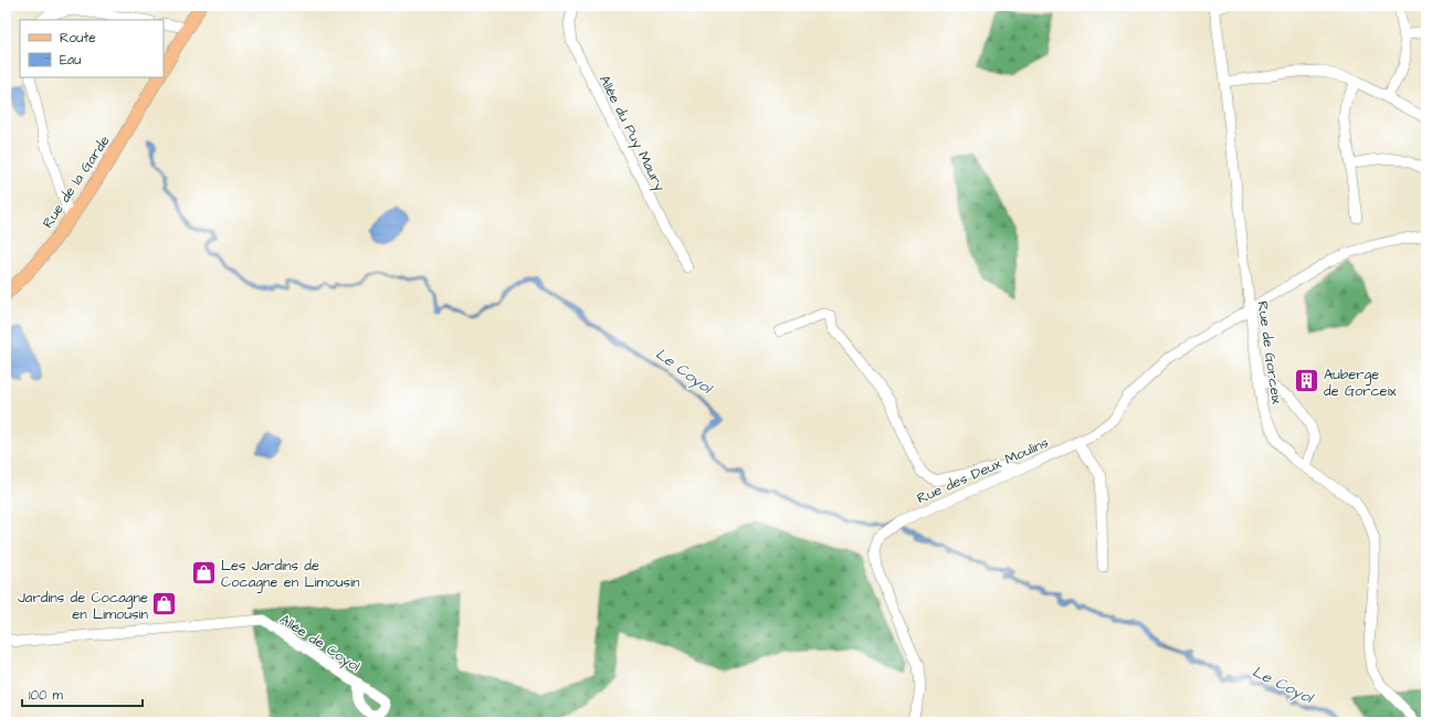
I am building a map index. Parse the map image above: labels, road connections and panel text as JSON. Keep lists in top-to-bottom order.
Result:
{
  "streets": {
    "main road": ["Rue de la Garde"],
    "street": [
      "Allée du Puy Maury",
      "Rue de Gorceix",
      "Rue des Deux Moulins",
      "Allée de Coyol"
    ]
  },
  "crossings": [
    ["Rue de Gorceix", "Rue des Deux Moulins"]
  ],
  "water": ["Le Coyol"],
  "places": {
    "building": ["Auberge de Gorceix"],
    "shop": ["Les Jardins de Cocagne en Limousin", "Jardins de Cocagne en Limousin"]
  },
  "legend": ["Route", "Eau"],
  "scale_bar": "100 m"
}
